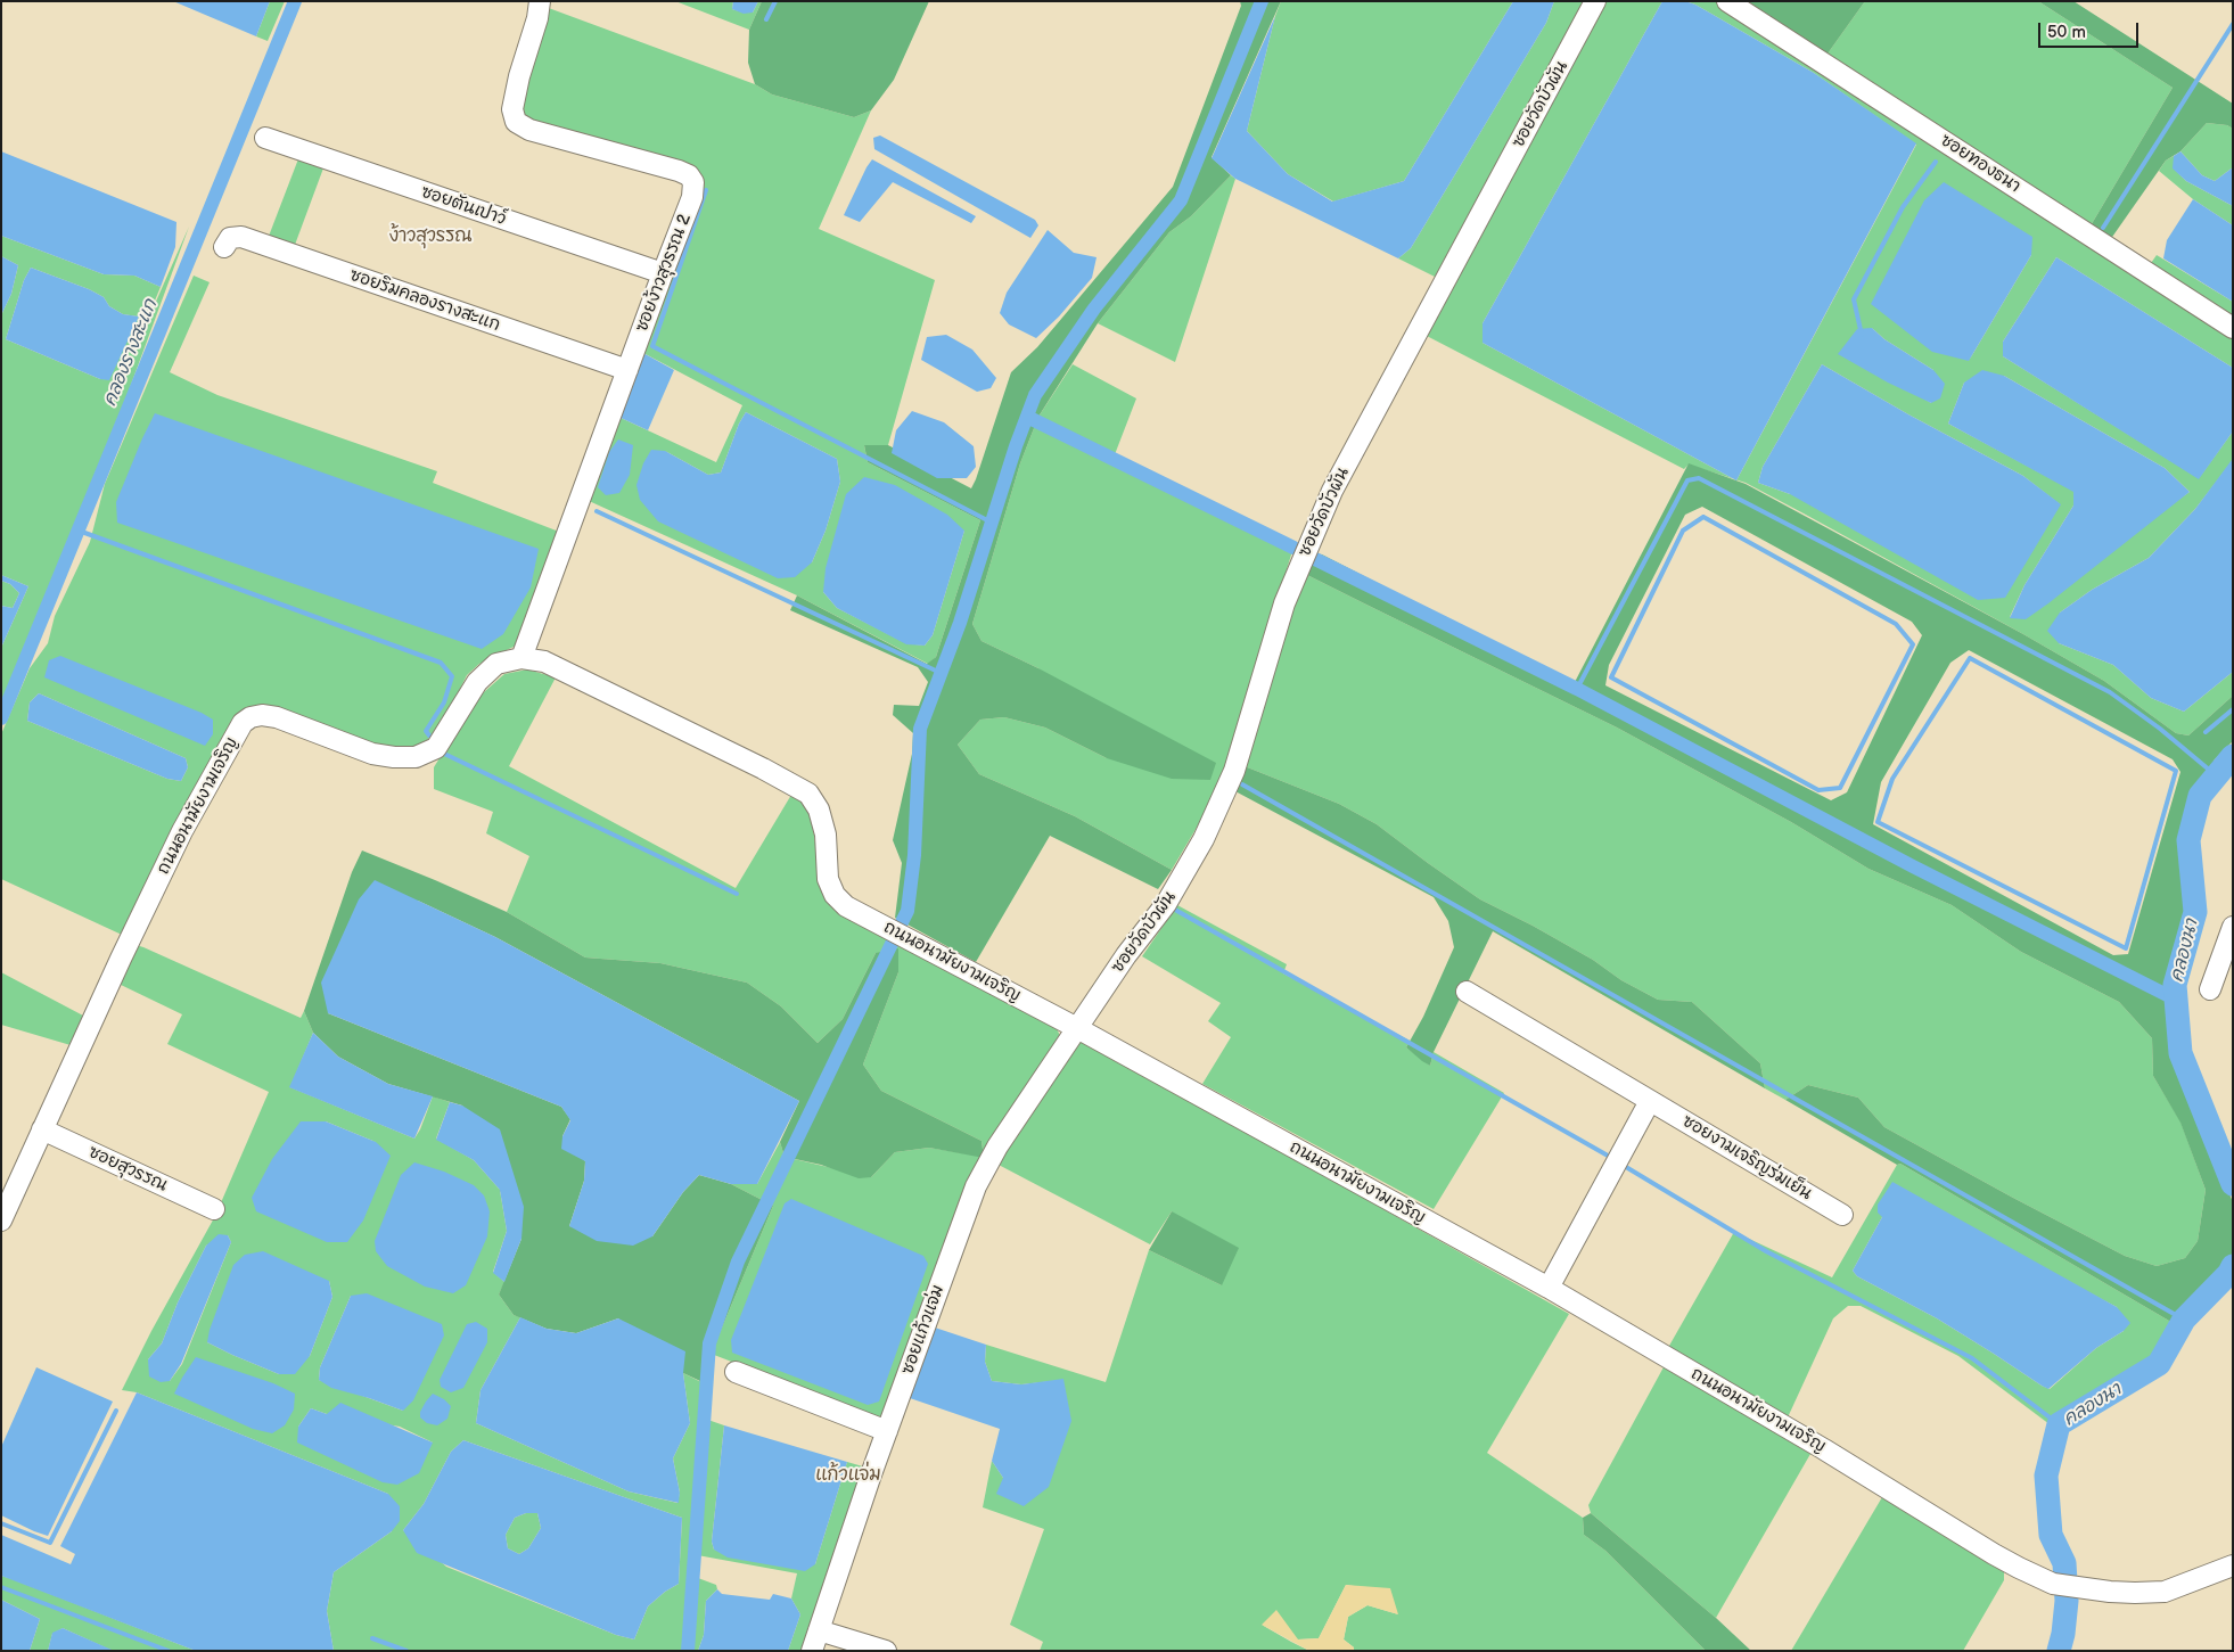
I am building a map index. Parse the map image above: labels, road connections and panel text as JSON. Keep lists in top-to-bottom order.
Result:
{
  "streets": {
    "street": [
      "ซอยวัดบัวผัน",
      "ซอยทองธนา",
      "ซอยตันเปาว์",
      "ซอยง้าวสุวรรณ 2",
      "ซอยริมคลองรางสะแก",
      "ถนนอนามัยงามเจริญ",
      "ซอยงามเจริญร่มเย็น",
      "ซอยสุวรรณ",
      "ซอยแก้วแจ่ม"
    ]
  },
  "crossings": [
    ["ซอยวัดบัวผัน", "ถนนอนามัยงามเจริญ"],
    ["ซอยวัดบัวผัน", "ซอยแก้วแจ่ม"],
    ["ซอยตันเปาว์", "ซอยง้าวสุวรรณ 2"],
    ["ซอยง้าวสุวรรณ 2", "ซอยริมคลองรางสะแก"],
    ["ซอยง้าวสุวรรณ 2", "ถนนอนามัยงามเจริญ"],
    ["ถนนอนามัยงามเจริญ", "ซอยสุวรรณ"],
    ["ถนนอนามัยงามเจริญ", "ซอยแก้วแจ่ม"]
  ],
  "districts": ["ง้าวสุวรรณ", "แก้วแจ่ม"],
  "water": ["คลองรางสะแก", "คลองนา"],
  "scale_bar": "50 m"
}
